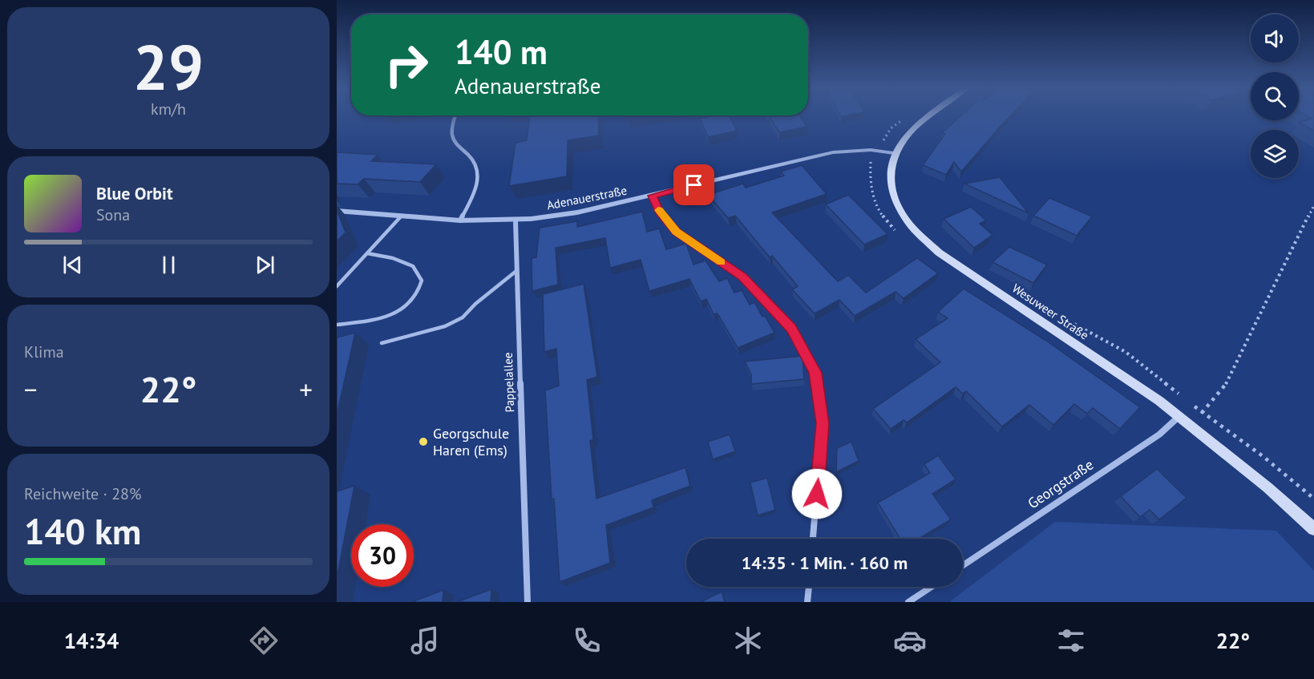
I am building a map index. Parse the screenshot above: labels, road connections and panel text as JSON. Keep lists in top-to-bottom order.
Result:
{
  "streets": {
    "main road": ["Wesuweer Straße"],
    "street": ["Adenauerstraße", "Pappelallee", "Georgstraße"]
  },
  "crossings": [
    ["Adenauerstraße", "Wesuweer Straße"],
    ["Adenauerstraße", "Pappelallee"],
    ["Wesuweer Straße", "Georgstraße"]
  ],
  "places": ["Georgschule Haren (Ems)"],
  "page": {
    "tile": [
      ["29", "km/h"],
      "Klima",
      ["Reichweite · 28%", "140 km"]
    ],
    "turn": ["140 m", "Adenauerstraße"],
    "song": ["Blue Orbit", "Sona"],
    "heat": ["−", "22°", "+"],
    "limit": "30",
    "trip": "14:35 · 1 Min. · 160 m",
    "tabs": ["14:34", "22°"]
  }
}
